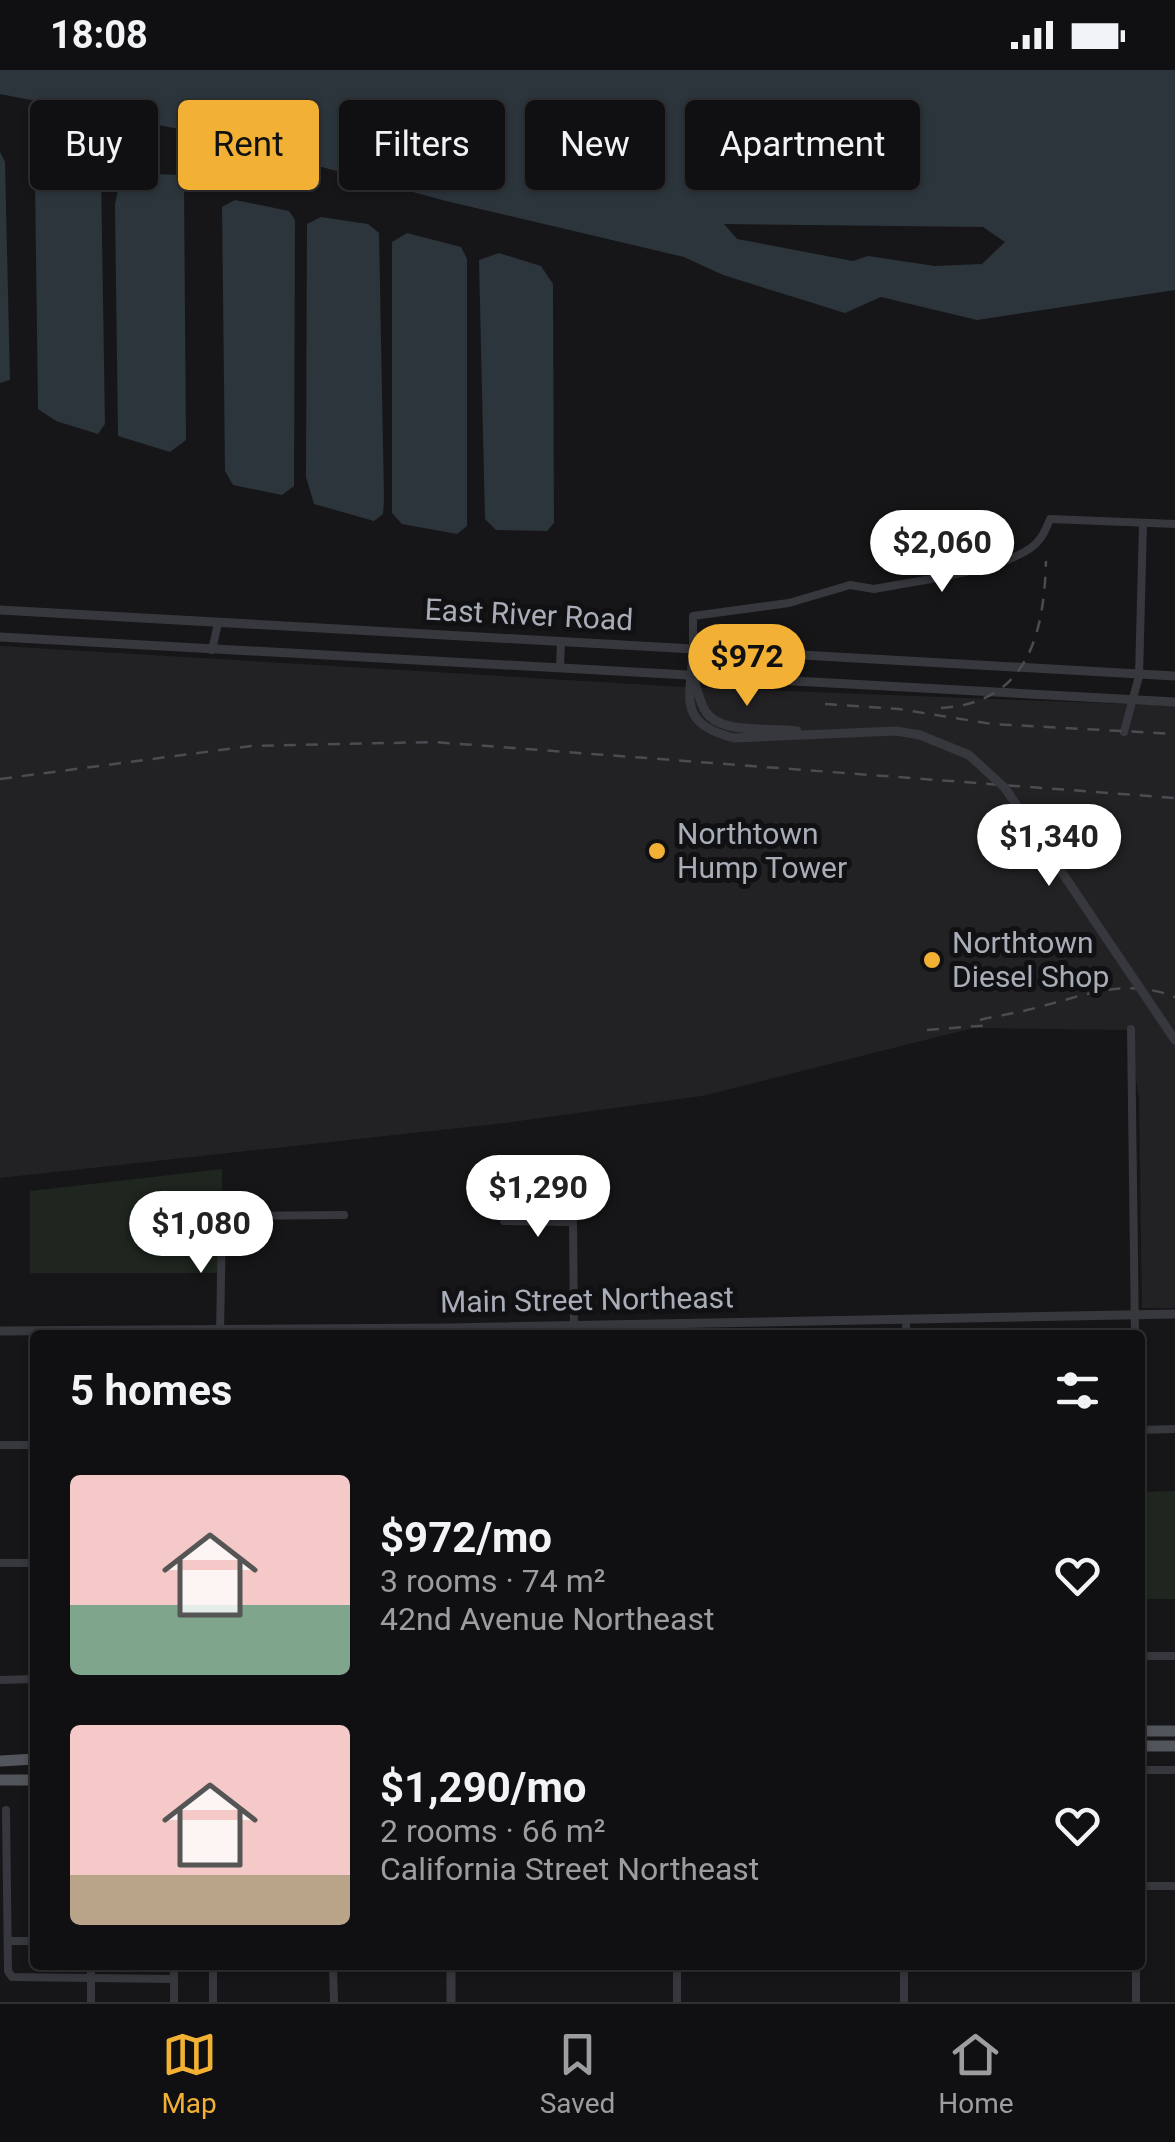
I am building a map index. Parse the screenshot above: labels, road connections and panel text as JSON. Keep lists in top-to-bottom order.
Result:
{
  "streets": {
    "street": ["East River Road", "Main Street Northeast"]
  },
  "places": ["Northtown Hump Tower", "Northtown Diesel Shop"],
  "page": {
    "status": "18:08",
    "chip": [
      "Buy",
      "Rent",
      "Filters",
      "New",
      "Apartment"
    ],
    "price": [
      "$2,060",
      "$972",
      "$1,340",
      "$1,290",
      "$1,080"
    ],
    "heading": "5 homes",
    "list": [
      {
        "name": "$972/mo",
        "note": "3 rooms · 74 m² · 42nd Avenue Northeast"
      },
      {
        "name": "$1,290/mo",
        "note": "2 rooms · 66 m² · California Street Northeast"
      }
    ],
    "tabs": ["Map", "Saved", "Home"]
  }
}
